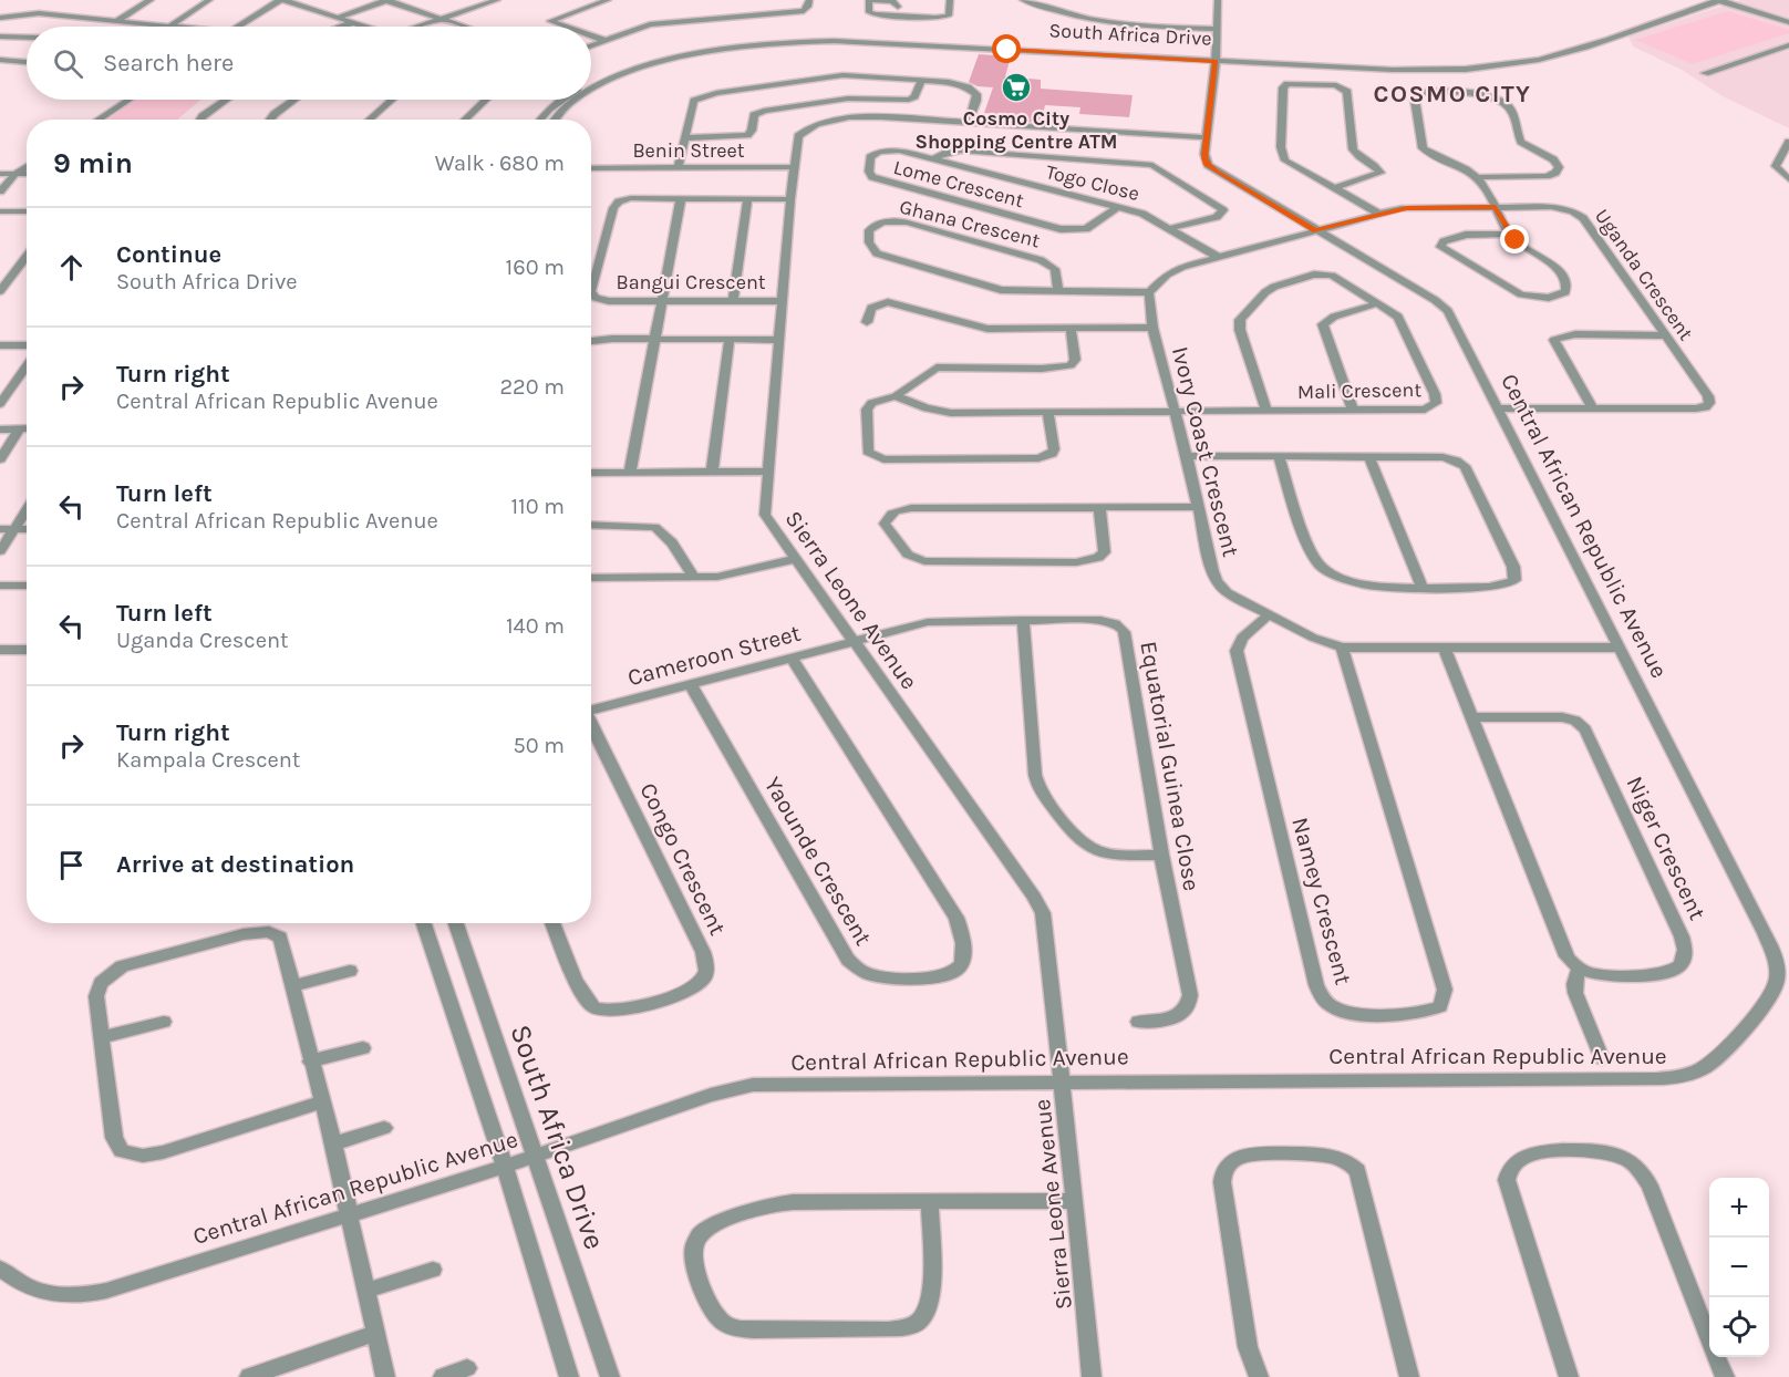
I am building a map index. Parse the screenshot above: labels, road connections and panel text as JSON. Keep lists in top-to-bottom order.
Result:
{
  "streets": {
    "street": [
      "South Africa Drive",
      "Benin Street",
      "Togo Close",
      "Lome Crescent",
      "Ghana Crescent",
      "Uganda Crescent",
      "Bangui Crescent",
      "Mali Crescent",
      "Ivory Coast Crescent",
      "Central African Republic Avenue",
      "Sierra Leone Avenue",
      "Cameroon Street",
      "Equatorial Guinea Close",
      "Niger Crescent",
      "Congo Crescent",
      "Yaounde Crescent",
      "Namey Crescent"
    ]
  },
  "crossings": [
    ["South Africa Drive", "Central African Republic Avenue"],
    ["Benin Street", "Sierra Leone Avenue"],
    ["Togo Close", "Lome Crescent"],
    ["Ghana Crescent", "Ivory Coast Crescent"],
    ["Uganda Crescent", "Central African Republic Avenue"],
    ["Bangui Crescent", "Sierra Leone Avenue"],
    ["Mali Crescent", "Ivory Coast Crescent"],
    ["Ivory Coast Crescent", "Central African Republic Avenue"],
    ["Ivory Coast Crescent", "Namey Crescent"],
    ["Central African Republic Avenue", "Sierra Leone Avenue"],
    ["Sierra Leone Avenue", "Cameroon Street"],
    ["Sierra Leone Avenue", "Equatorial Guinea Close"],
    ["Cameroon Street", "Equatorial Guinea Close"],
    ["Cameroon Street", "Yaounde Crescent"]
  ],
  "districts": ["COSMO CITY"],
  "places": {
    "supermarket": ["Cosmo City Shopping Centre ATM"]
  },
  "page": {
    "search": "Search here",
    "heading": ["9 min", "Walk · 680 m"],
    "list": [
      ["Continue", "South Africa Drive", "160 m"],
      ["Turn right", "Central African Republic Avenue", "220 m"],
      ["Turn left", "Central African Republic Avenue", "110 m"],
      ["Turn left", "Uganda Crescent", "140 m"],
      ["Turn right", "Kampala Crescent", "50 m"],
      "Arrive at destination"
    ],
    "map_buttons": ["+", "−"]
  }
}
